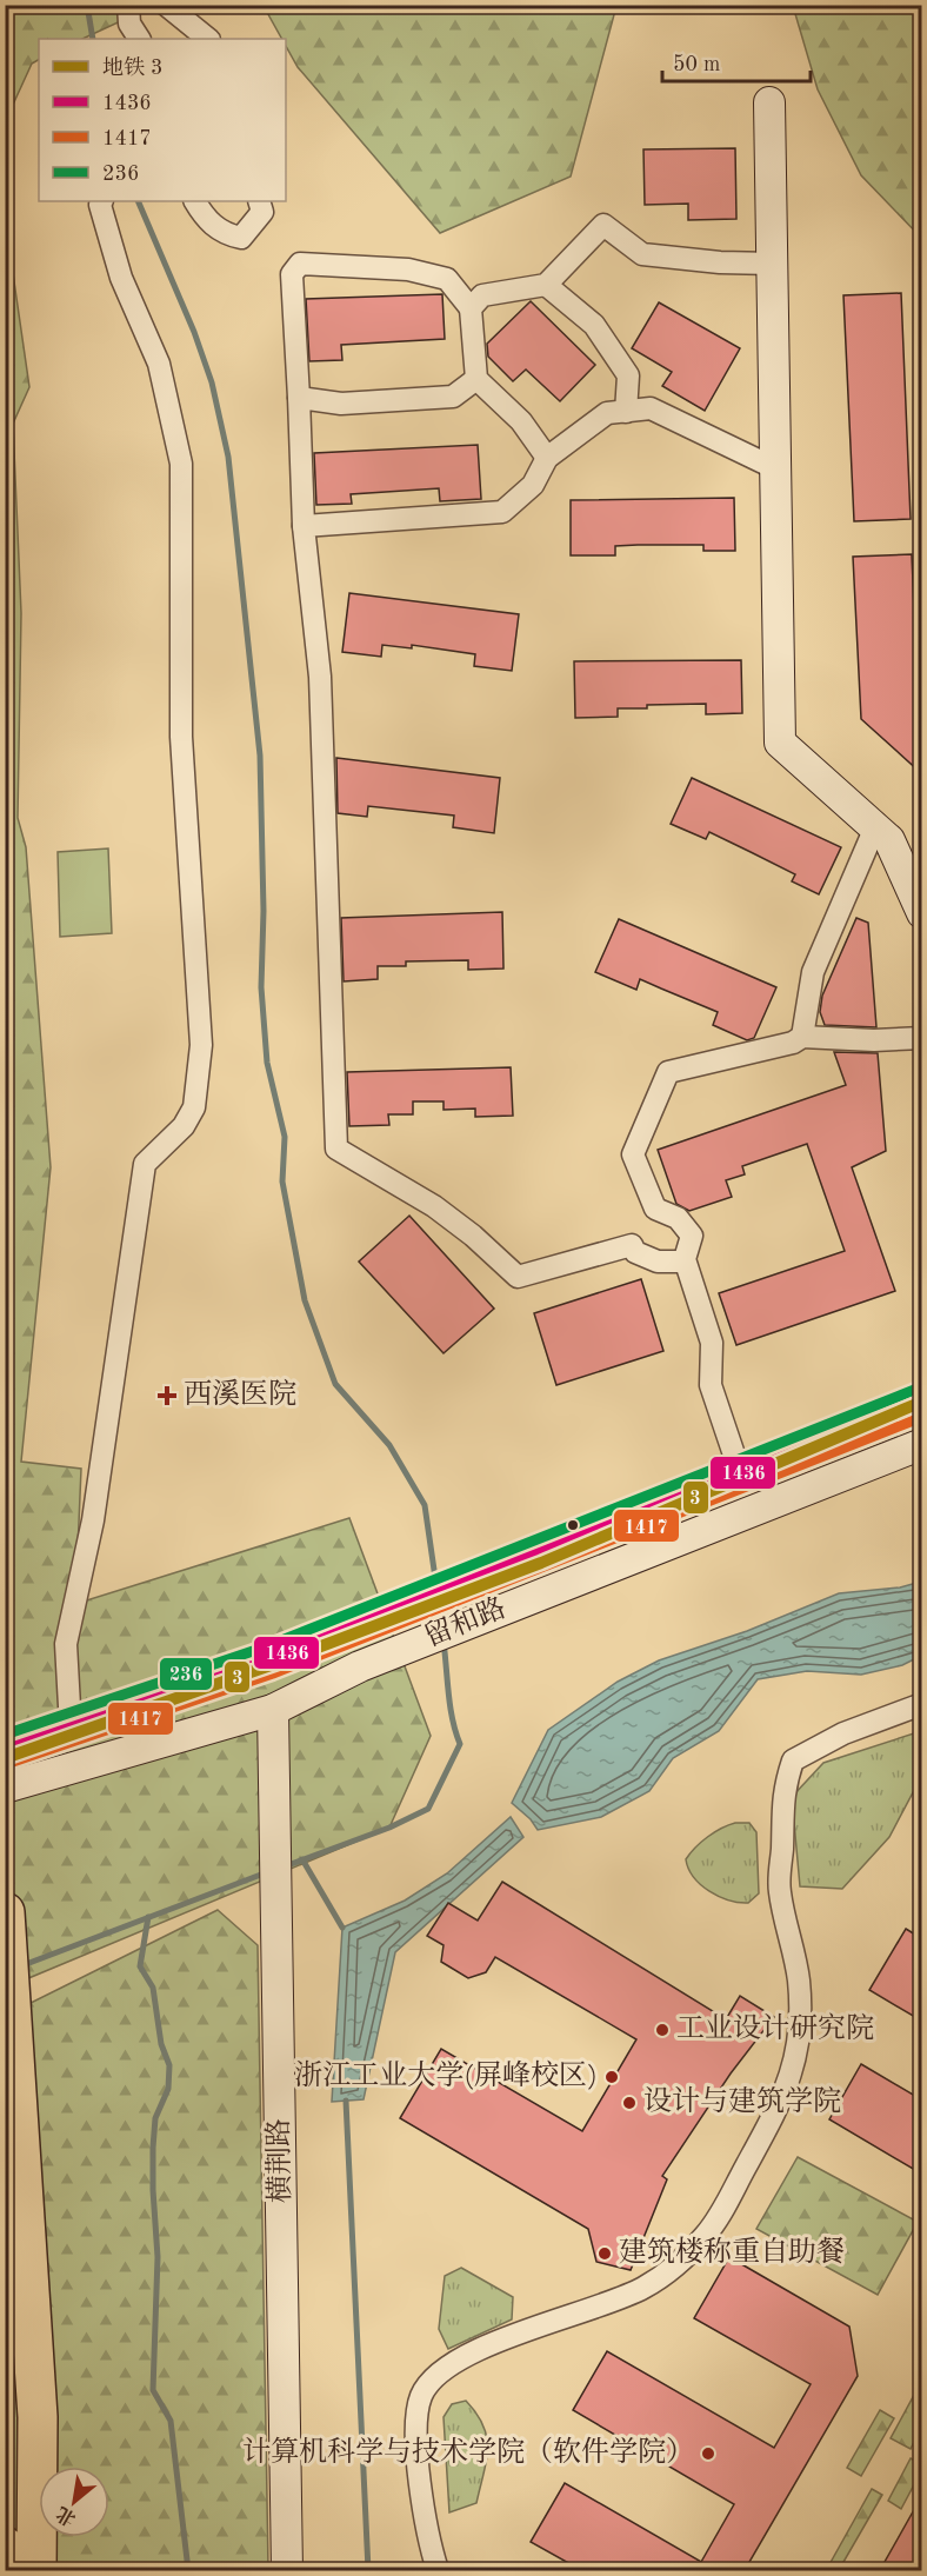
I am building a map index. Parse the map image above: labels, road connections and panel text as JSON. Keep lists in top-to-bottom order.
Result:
{
  "streets": {
    "main road": ["留和路", "横荆路"]
  },
  "crossings": [
    ["留和路", "横荆路"]
  ],
  "places": {
    "health": ["西溪医院"],
    "other": [
      "工业设计研究院",
      "浙江工业大学(屏峰校区)",
      "设计与建筑学院",
      "建筑楼称重自助餐",
      "计算机科学与技术学院（软件学院）"
    ]
  },
  "lines": [
    "transit line 236",
    "metro line 3",
    "transit line 1436",
    "transit line 1417"
  ],
  "legend": [
    "地铁 3",
    "1436",
    "1417",
    "236"
  ],
  "scale_bar": "50 m",
  "north": "bottom left"
}
